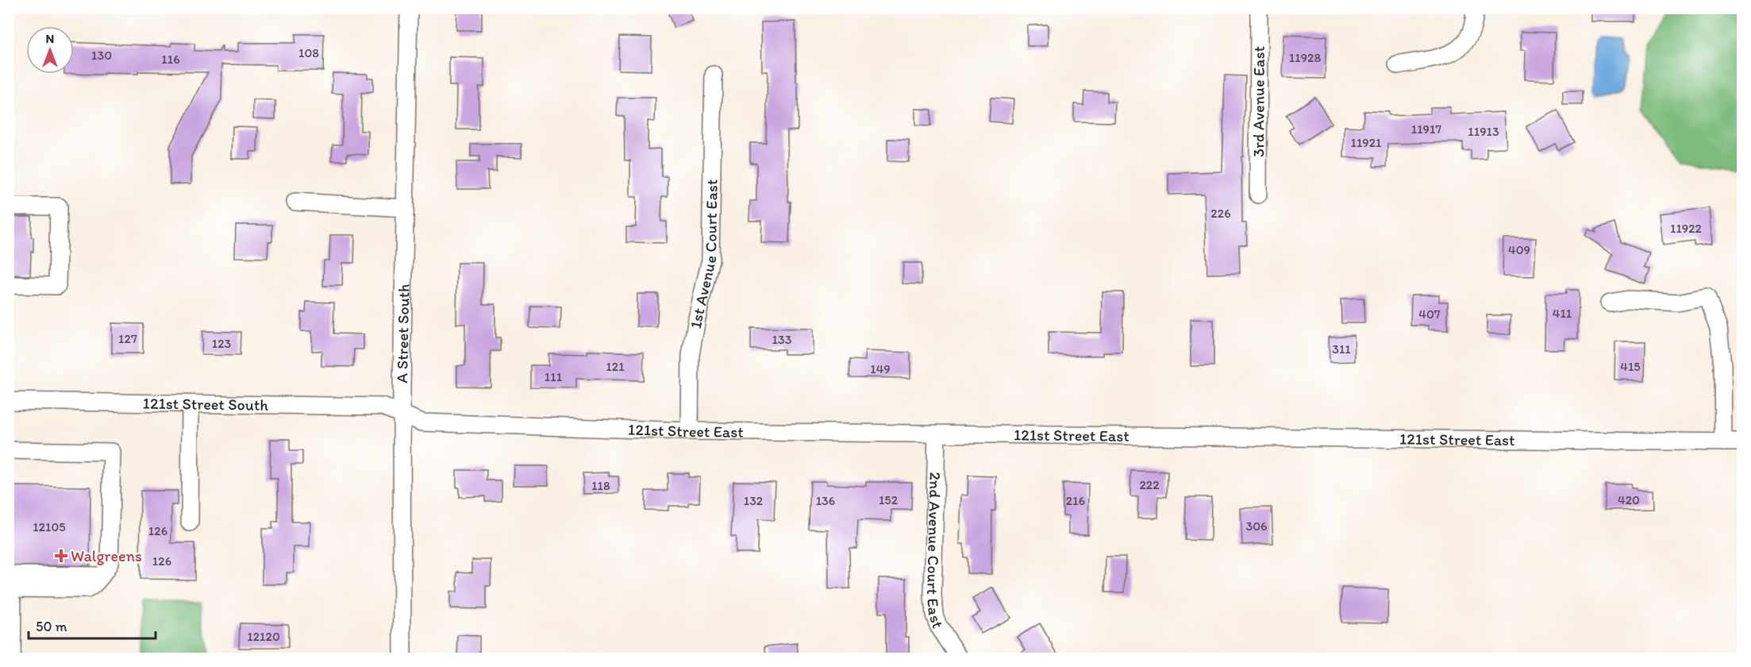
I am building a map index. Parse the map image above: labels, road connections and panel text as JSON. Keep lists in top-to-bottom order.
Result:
{
  "streets": {
    "street": [
      "3rd Avenue East",
      "1st Avenue Court East",
      "A Street South",
      "121st Street South",
      "121st Street East",
      "2nd Avenue Court East"
    ]
  },
  "crossings": [
    ["1st Avenue Court East", "121st Street East"],
    ["A Street South", "121st Street South"],
    ["A Street South", "121st Street East"],
    ["121st Street South", "121st Street East"],
    ["121st Street East", "2nd Avenue Court East"]
  ],
  "places": {
    "health": ["Walgreens"]
  },
  "house_numbers": [
    "108",
    "130",
    "11928",
    "116",
    "11917",
    "11913",
    "11921",
    "226",
    "11922",
    "409",
    "411",
    "407",
    "127",
    "133",
    "123",
    "311",
    "121",
    "415",
    "149",
    "111",
    "222",
    "118",
    "152",
    "420",
    "132",
    "136",
    "216",
    "306",
    "12105",
    "126",
    "126",
    "12120"
  ],
  "scale_bar": "50 m",
  "north": "top"
}
